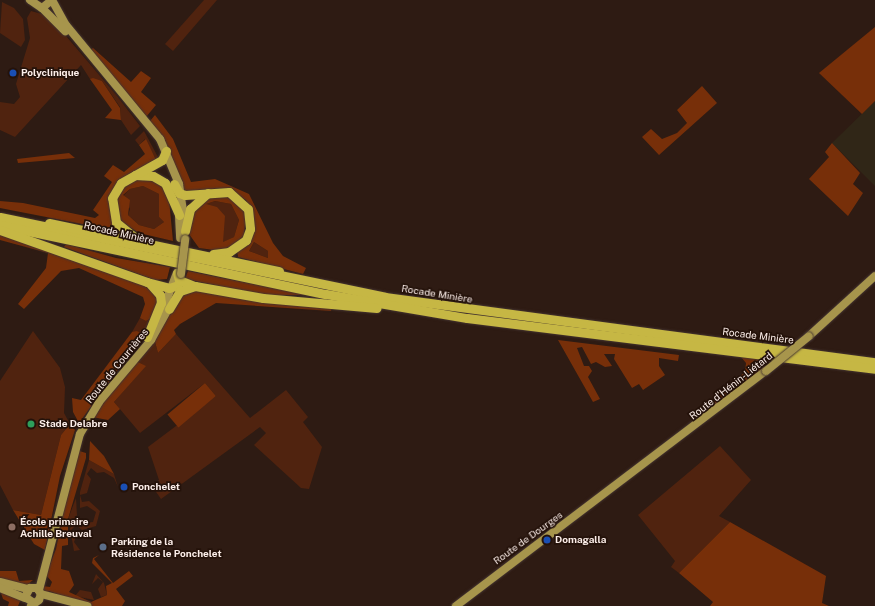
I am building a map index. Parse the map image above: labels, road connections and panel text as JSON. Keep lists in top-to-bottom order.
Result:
{
  "streets": {
    "highway": ["Rocade Minière"],
    "main road": ["Route de Courrières", "Route d'Hénin-Liétard", "Route de Dourges"]
  },
  "crossings": [
    ["Route d'Hénin-Liétard", "Route de Dourges"]
  ],
  "places": [
    "Polyclinique",
    "Stade Delabre",
    "Ponchelet",
    "École primaire Achille Breuval",
    "Domagalla",
    "Parking de la Résidence le Ponchelet"
  ]
}
